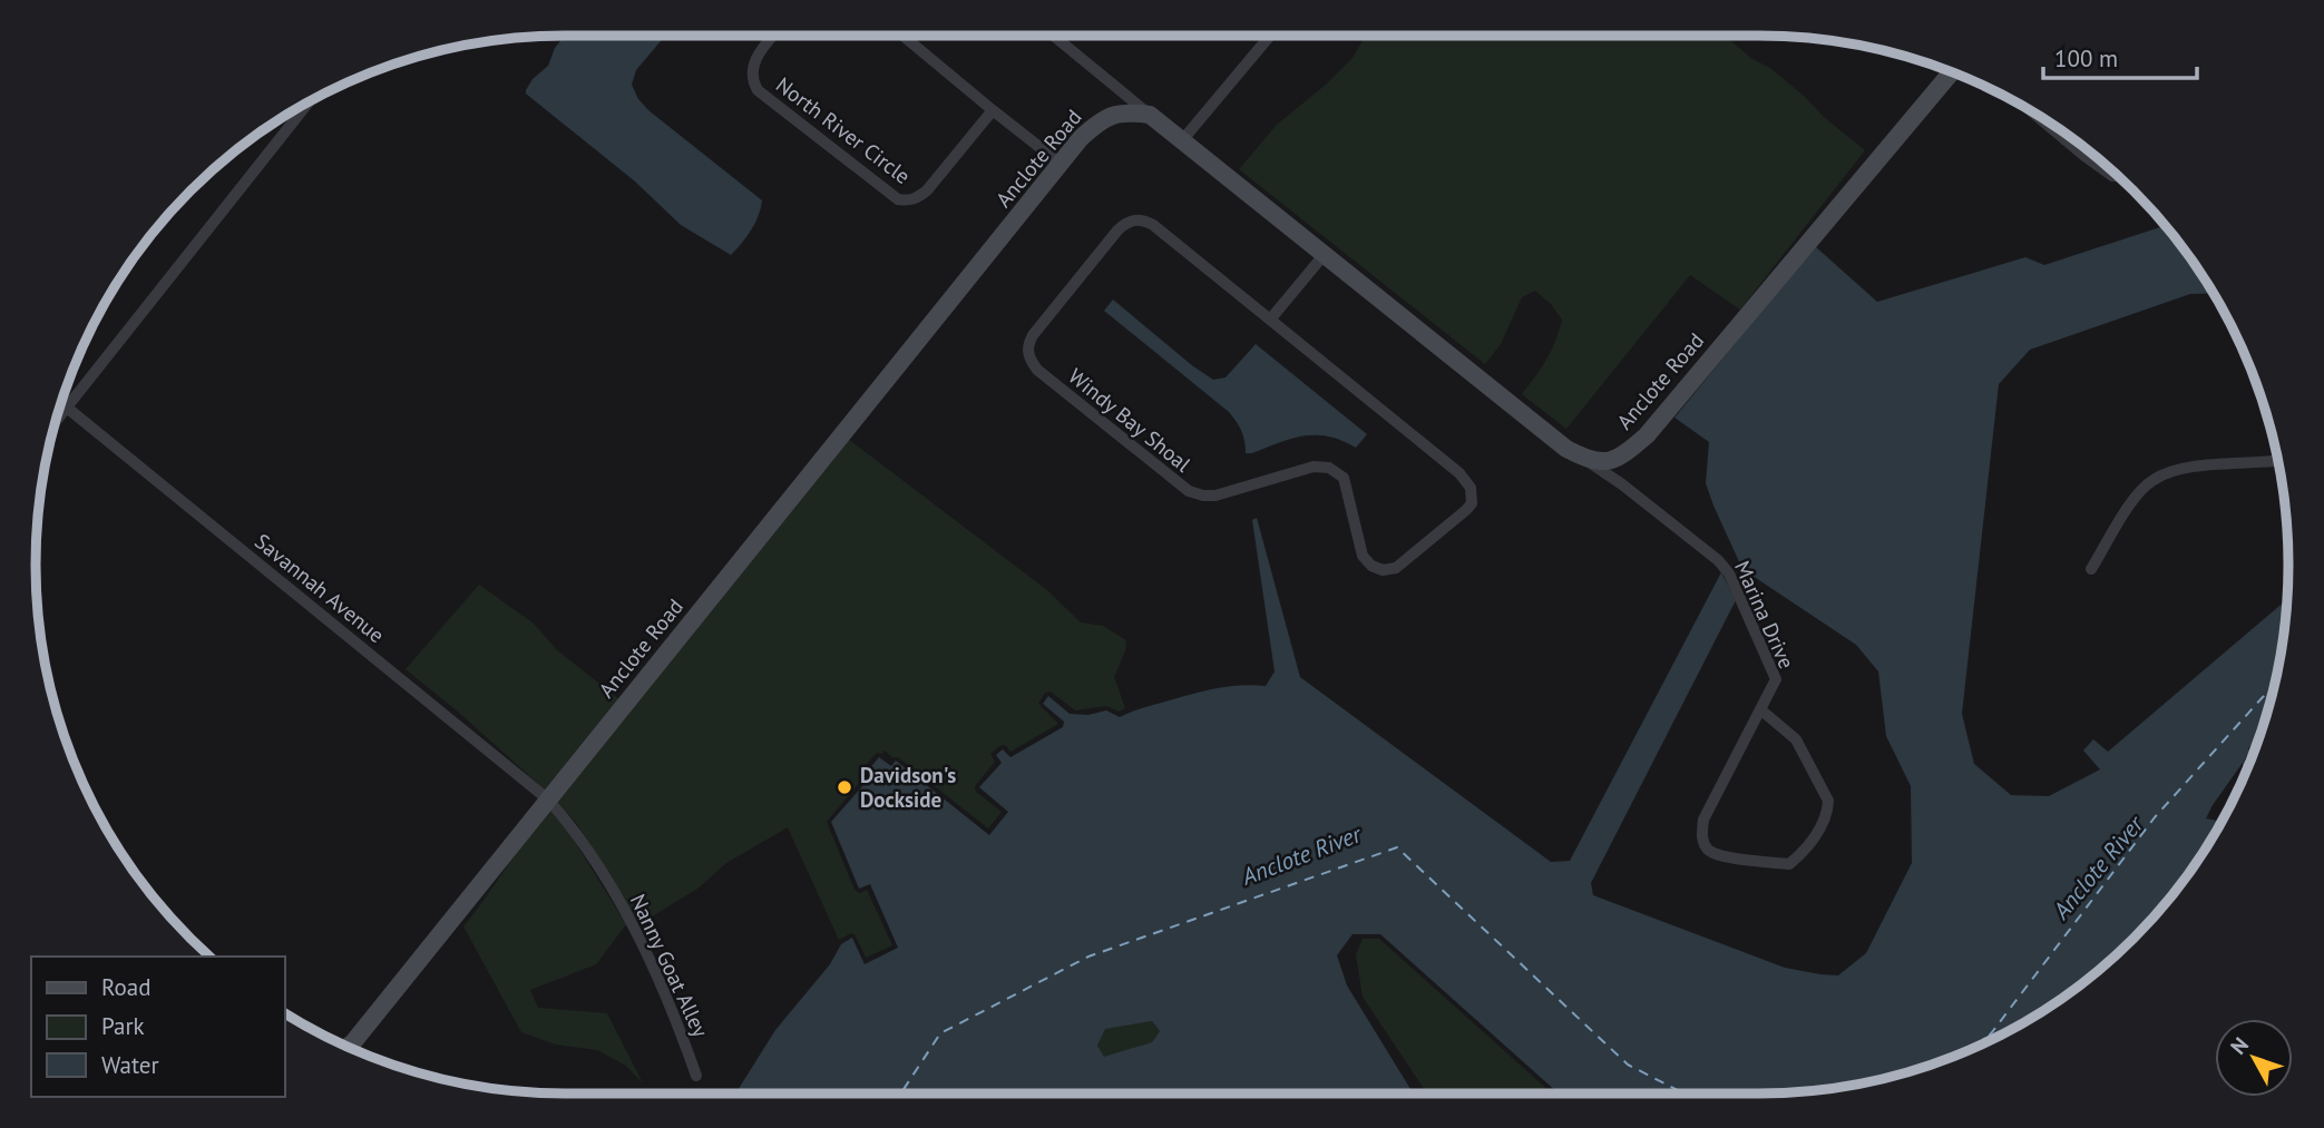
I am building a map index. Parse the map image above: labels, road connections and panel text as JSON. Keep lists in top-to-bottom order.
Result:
{
  "streets": {
    "street": [
      "North River Circle",
      "Anclote Road",
      "Windy Bay Shoal",
      "Savannah Avenue",
      "Marina Drive",
      "Nanny Goat Alley"
    ]
  },
  "crossings": [
    ["Anclote Road", "Savannah Avenue"],
    ["Anclote Road", "Marina Drive"],
    ["Anclote Road", "Nanny Goat Alley"],
    ["Savannah Avenue", "Nanny Goat Alley"]
  ],
  "water": ["Anclote River"],
  "places": ["Davidson's Dockside"],
  "legend": ["Road", "Park", "Water"],
  "scale_bar": "100 m",
  "north": "top left"
}
